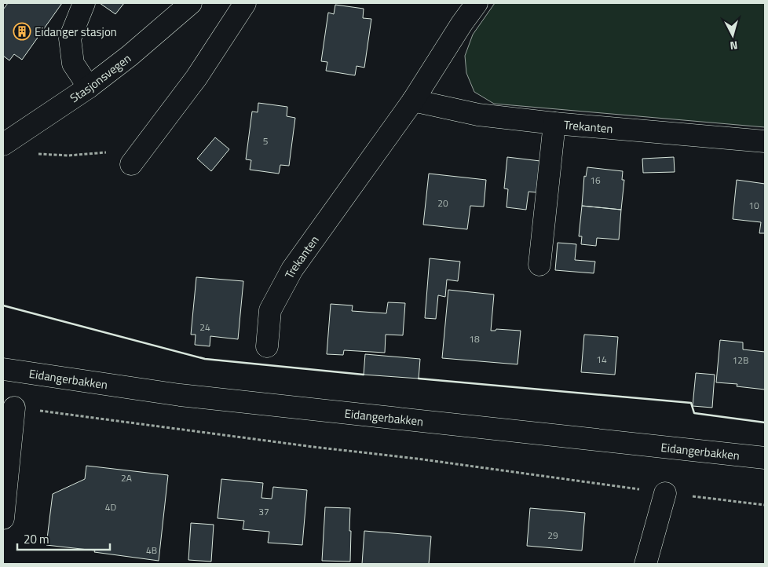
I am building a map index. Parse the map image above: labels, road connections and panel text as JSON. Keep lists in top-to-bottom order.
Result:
{
  "streets": {
    "street": ["Stasjonsvegen", "Trekanten", "Eidangerbakken"]
  },
  "places": {
    "building": ["Eidanger stasjon"]
  },
  "house_numbers": [
    "5",
    "16",
    "20",
    "10",
    "24",
    "18",
    "14",
    "12B",
    "2A",
    "4D",
    "37",
    "29",
    "4B"
  ],
  "scale_bar": "20 m",
  "north": "bottom"
}
